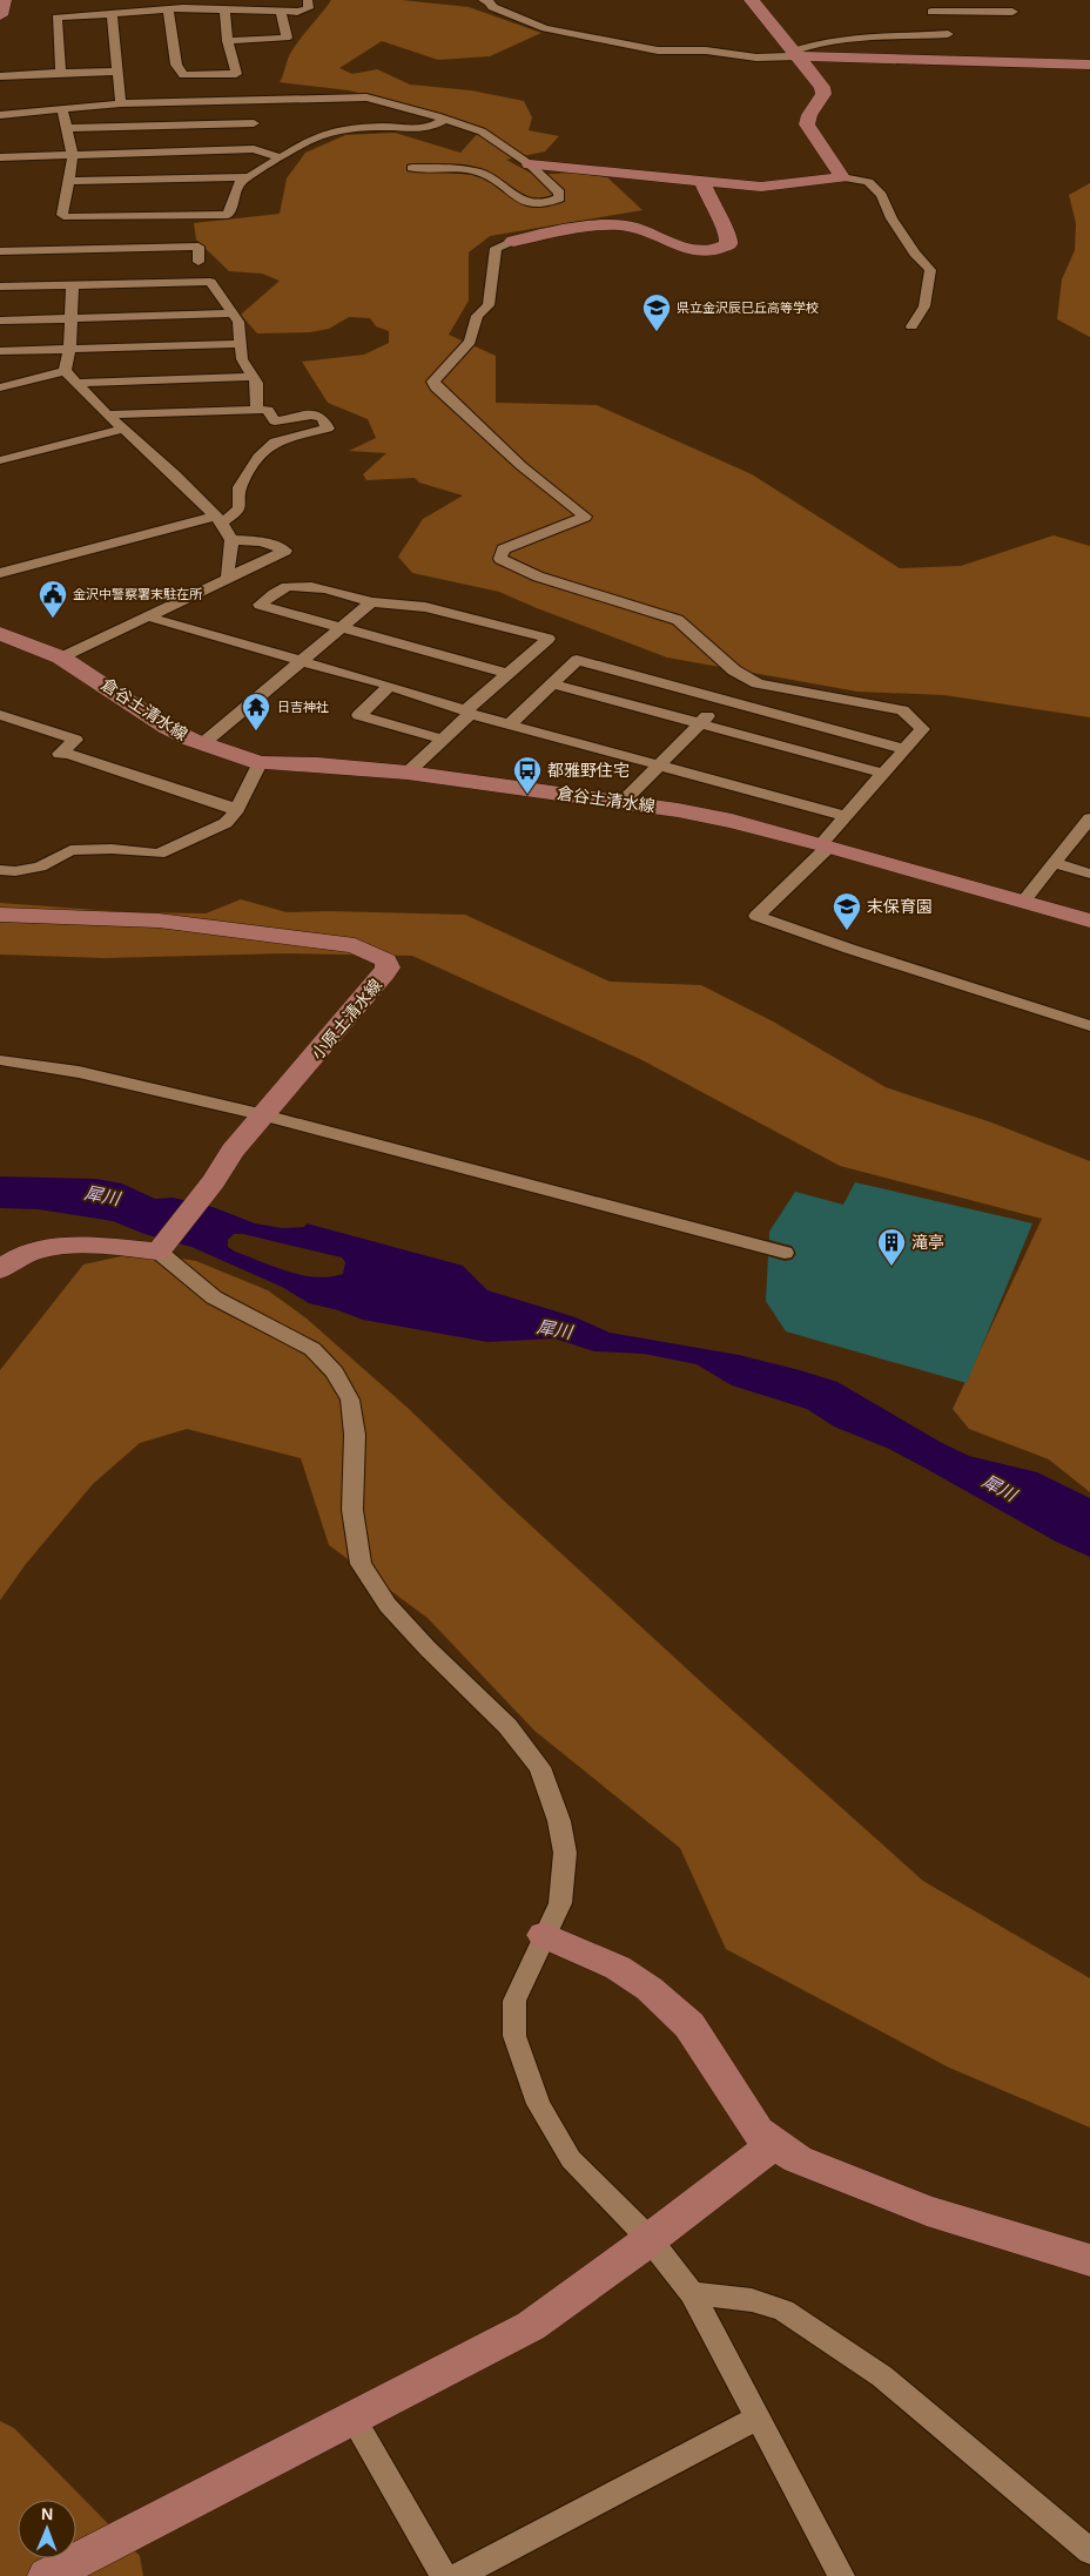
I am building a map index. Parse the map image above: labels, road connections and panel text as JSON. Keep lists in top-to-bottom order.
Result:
{
  "streets": {
    "main road": ["小原土清水線"],
    "street": ["倉谷土清水線"]
  },
  "water": ["犀川"],
  "places": {
    "school or university": ["県立金沢辰巳丘高等学校", "末保育園"],
    "public building": ["金沢中警察署末駐在所"],
    "temple": ["日吉神社"],
    "bus stop": ["都雅野住宅"],
    "building": ["滝亭"]
  },
  "north": "top"
}
